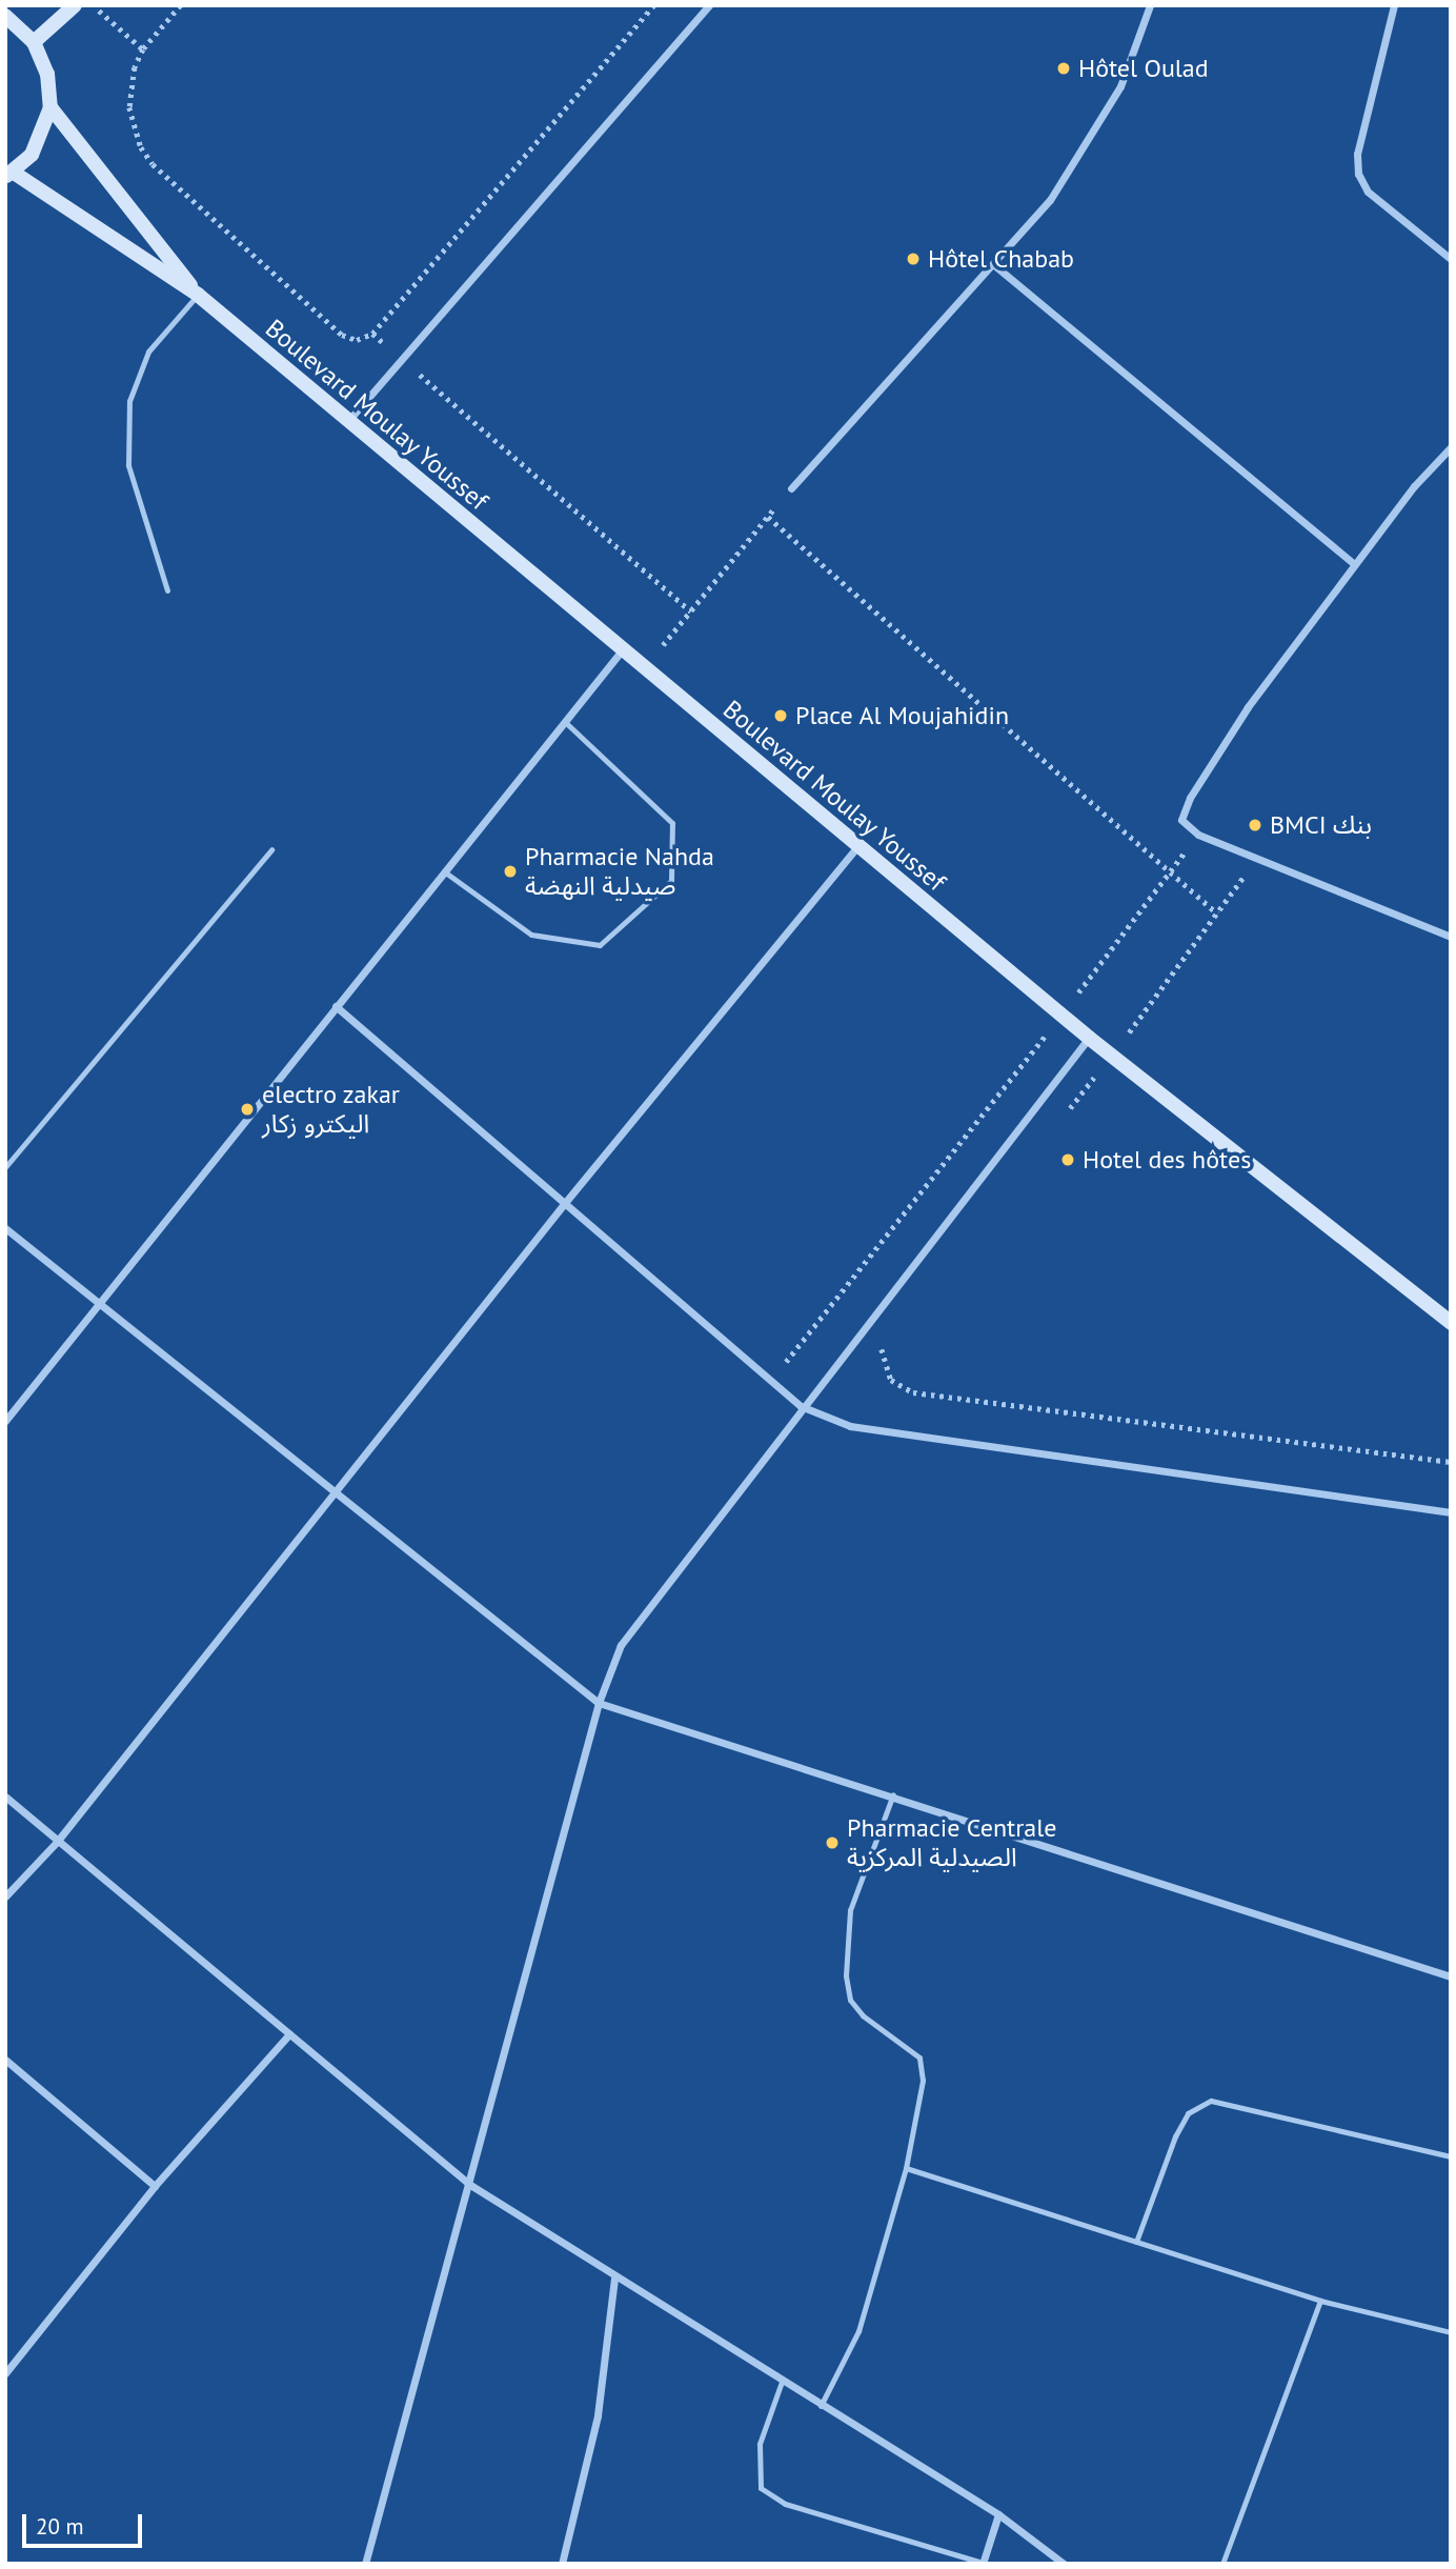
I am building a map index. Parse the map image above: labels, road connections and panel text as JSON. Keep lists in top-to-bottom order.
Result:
{
  "streets": {
    "main road": ["Boulevard Moulay Youssef"]
  },
  "places": [
    "Hôtel Oulad",
    "Hôtel Chabab",
    "Place Al Moujahidin",
    "BMCI بنك",
    "Pharmacie Nahda صيدلية النهضة",
    "electro zakar اليكترو زكار",
    "Hotel des hôtes",
    "Pharmacie Centrale الصيدلية المركزية"
  ],
  "scale_bar": "20 m"
}
